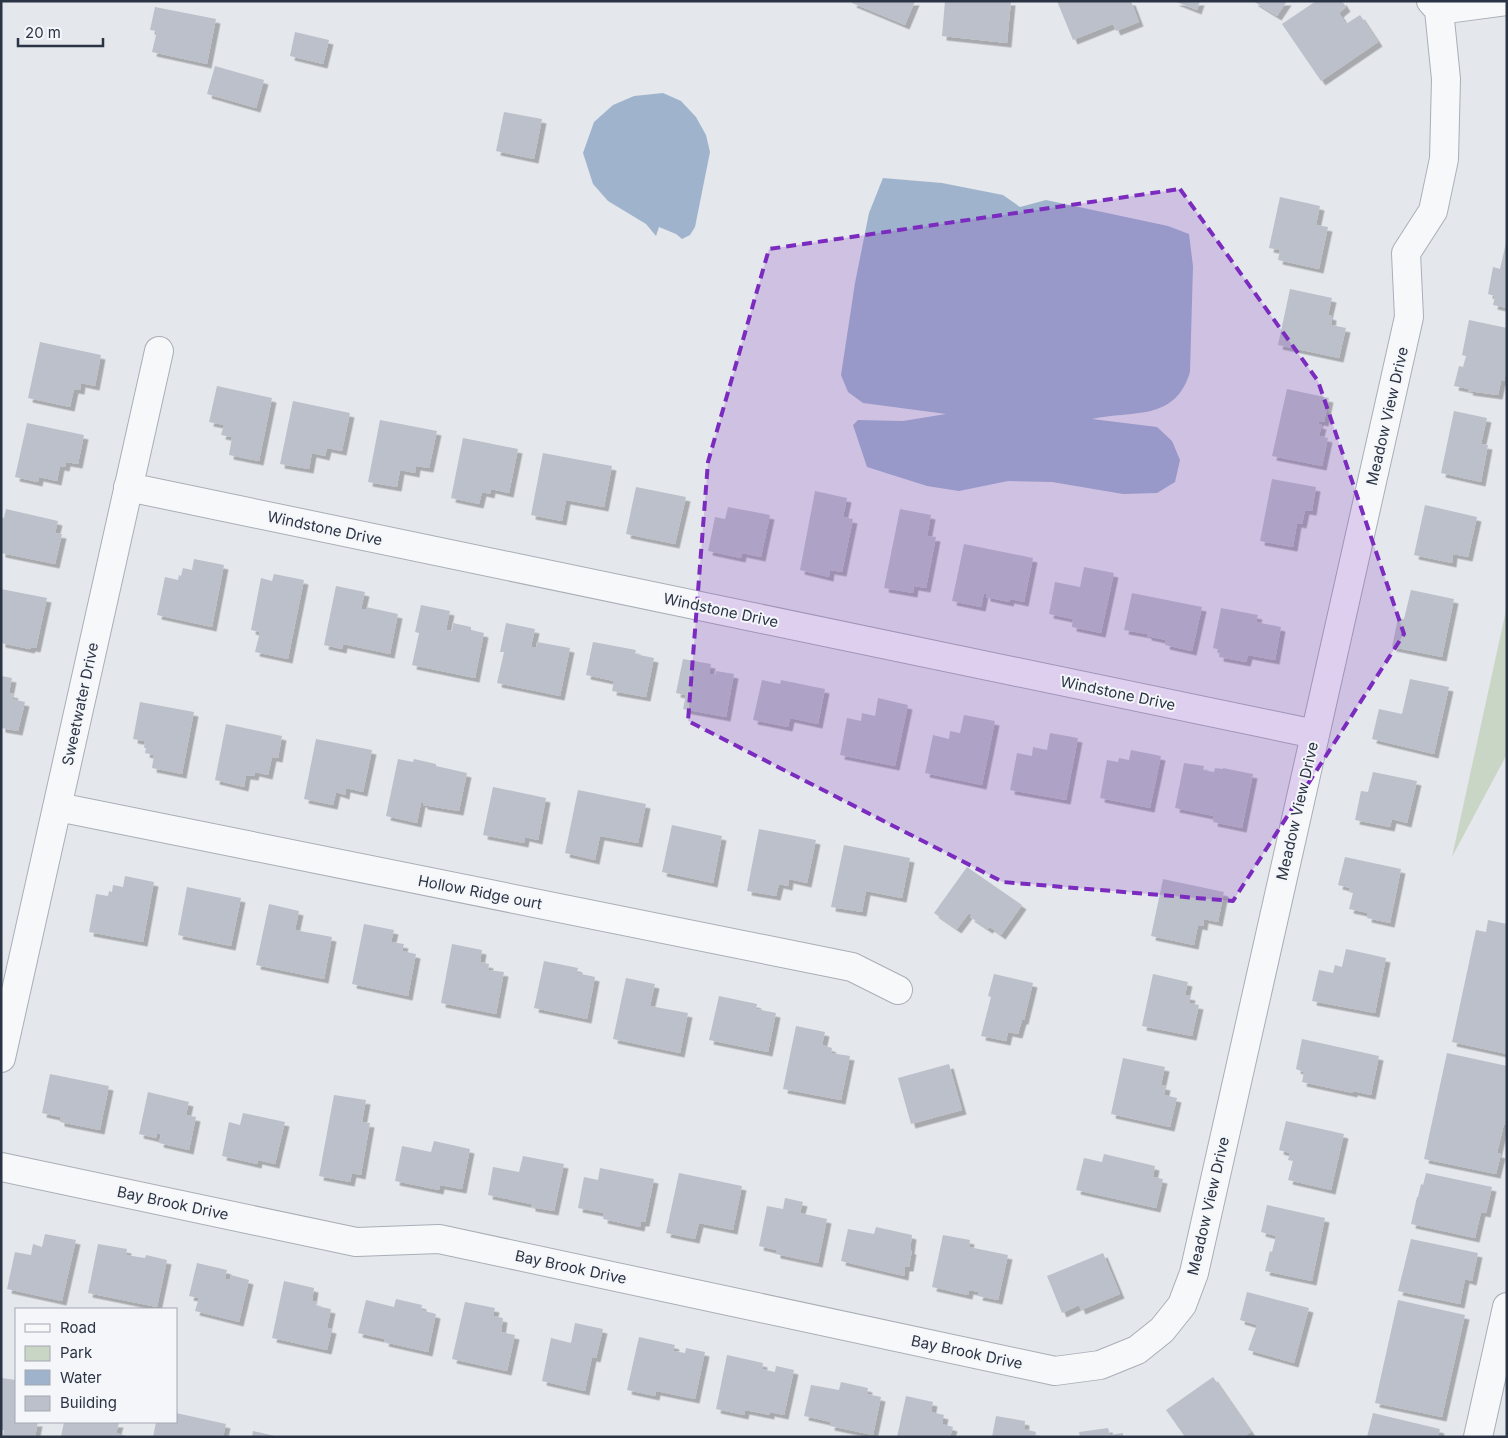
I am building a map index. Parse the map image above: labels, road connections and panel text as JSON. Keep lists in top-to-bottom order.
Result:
{
  "streets": {
    "street": [
      "Meadow View Drive",
      "Windstone Drive",
      "Sweetwater Drive",
      "Hollow Ridge ourt",
      "Bay Brook Drive"
    ]
  },
  "crossings": [
    ["Meadow View Drive", "Windstone Drive"],
    ["Meadow View Drive", "Bay Brook Drive"],
    ["Windstone Drive", "Sweetwater Drive"],
    ["Sweetwater Drive", "Hollow Ridge ourt"]
  ],
  "legend": [
    "Road",
    "Park",
    "Water",
    "Building"
  ],
  "scale_bar": "20 m"
}
